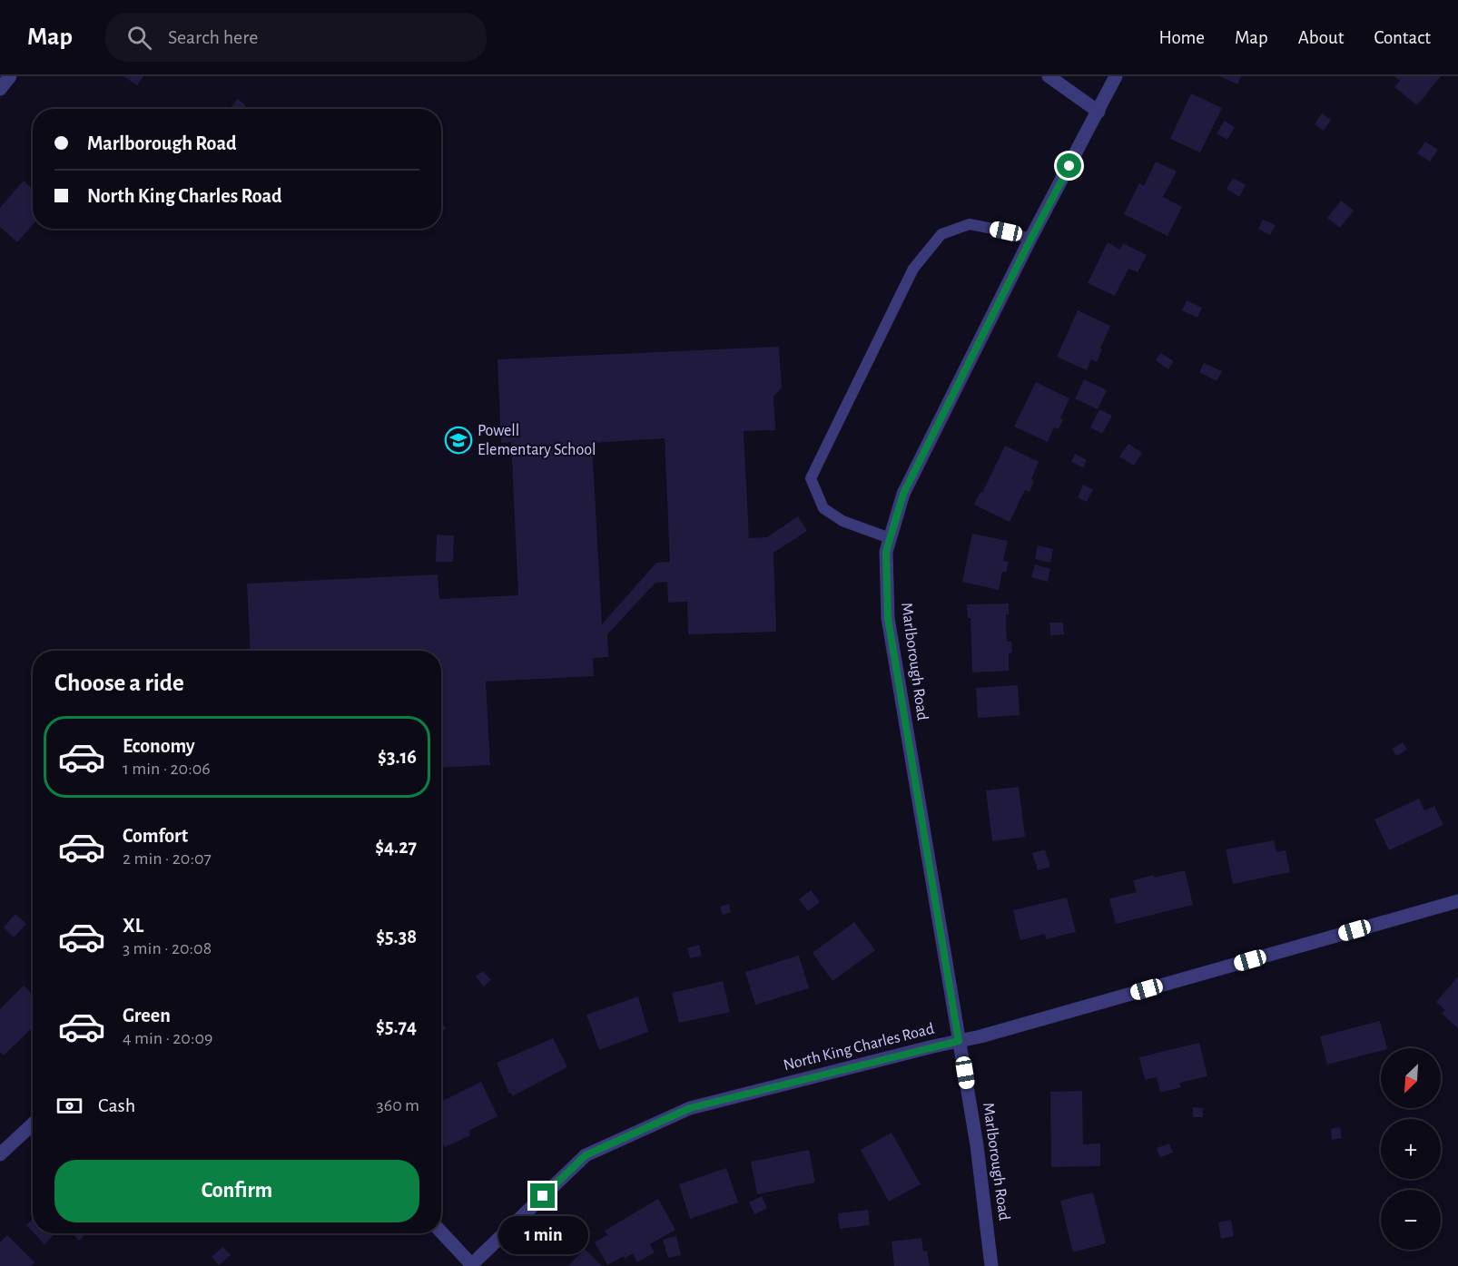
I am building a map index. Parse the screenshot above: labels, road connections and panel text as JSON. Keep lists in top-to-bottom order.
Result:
{
  "streets": {
    "street": ["Marlborough Road", "North King Charles Road"]
  },
  "crossings": [
    ["Marlborough Road", "North King Charles Road"]
  ],
  "places": {
    "school or university": ["Powell Elementary School"]
  },
  "north": "bottom left",
  "page": {
    "header": "Map",
    "search": "Search here",
    "nav": [
      "Home",
      "Map",
      "About",
      "Contact"
    ],
    "banner": ["Marlborough Road", "North King Charles Road"],
    "heading": "Choose a ride",
    "list": [
      {
        "name": "Economy",
        "note": "1 min · 20:06",
        "value": "$3.16"
      },
      {
        "name": "Comfort",
        "note": "2 min · 20:07",
        "value": "$4.27"
      },
      {
        "name": "XL",
        "note": "3 min · 20:08",
        "value": "$5.38"
      },
      {
        "name": "Green",
        "note": "4 min · 20:09",
        "value": "$5.74"
      }
    ],
    "map_buttons": ["+", "−"],
    "pay": ["Cash", "360 m"],
    "buttons": "Confirm",
    "bubble": "1 min"
  }
}
